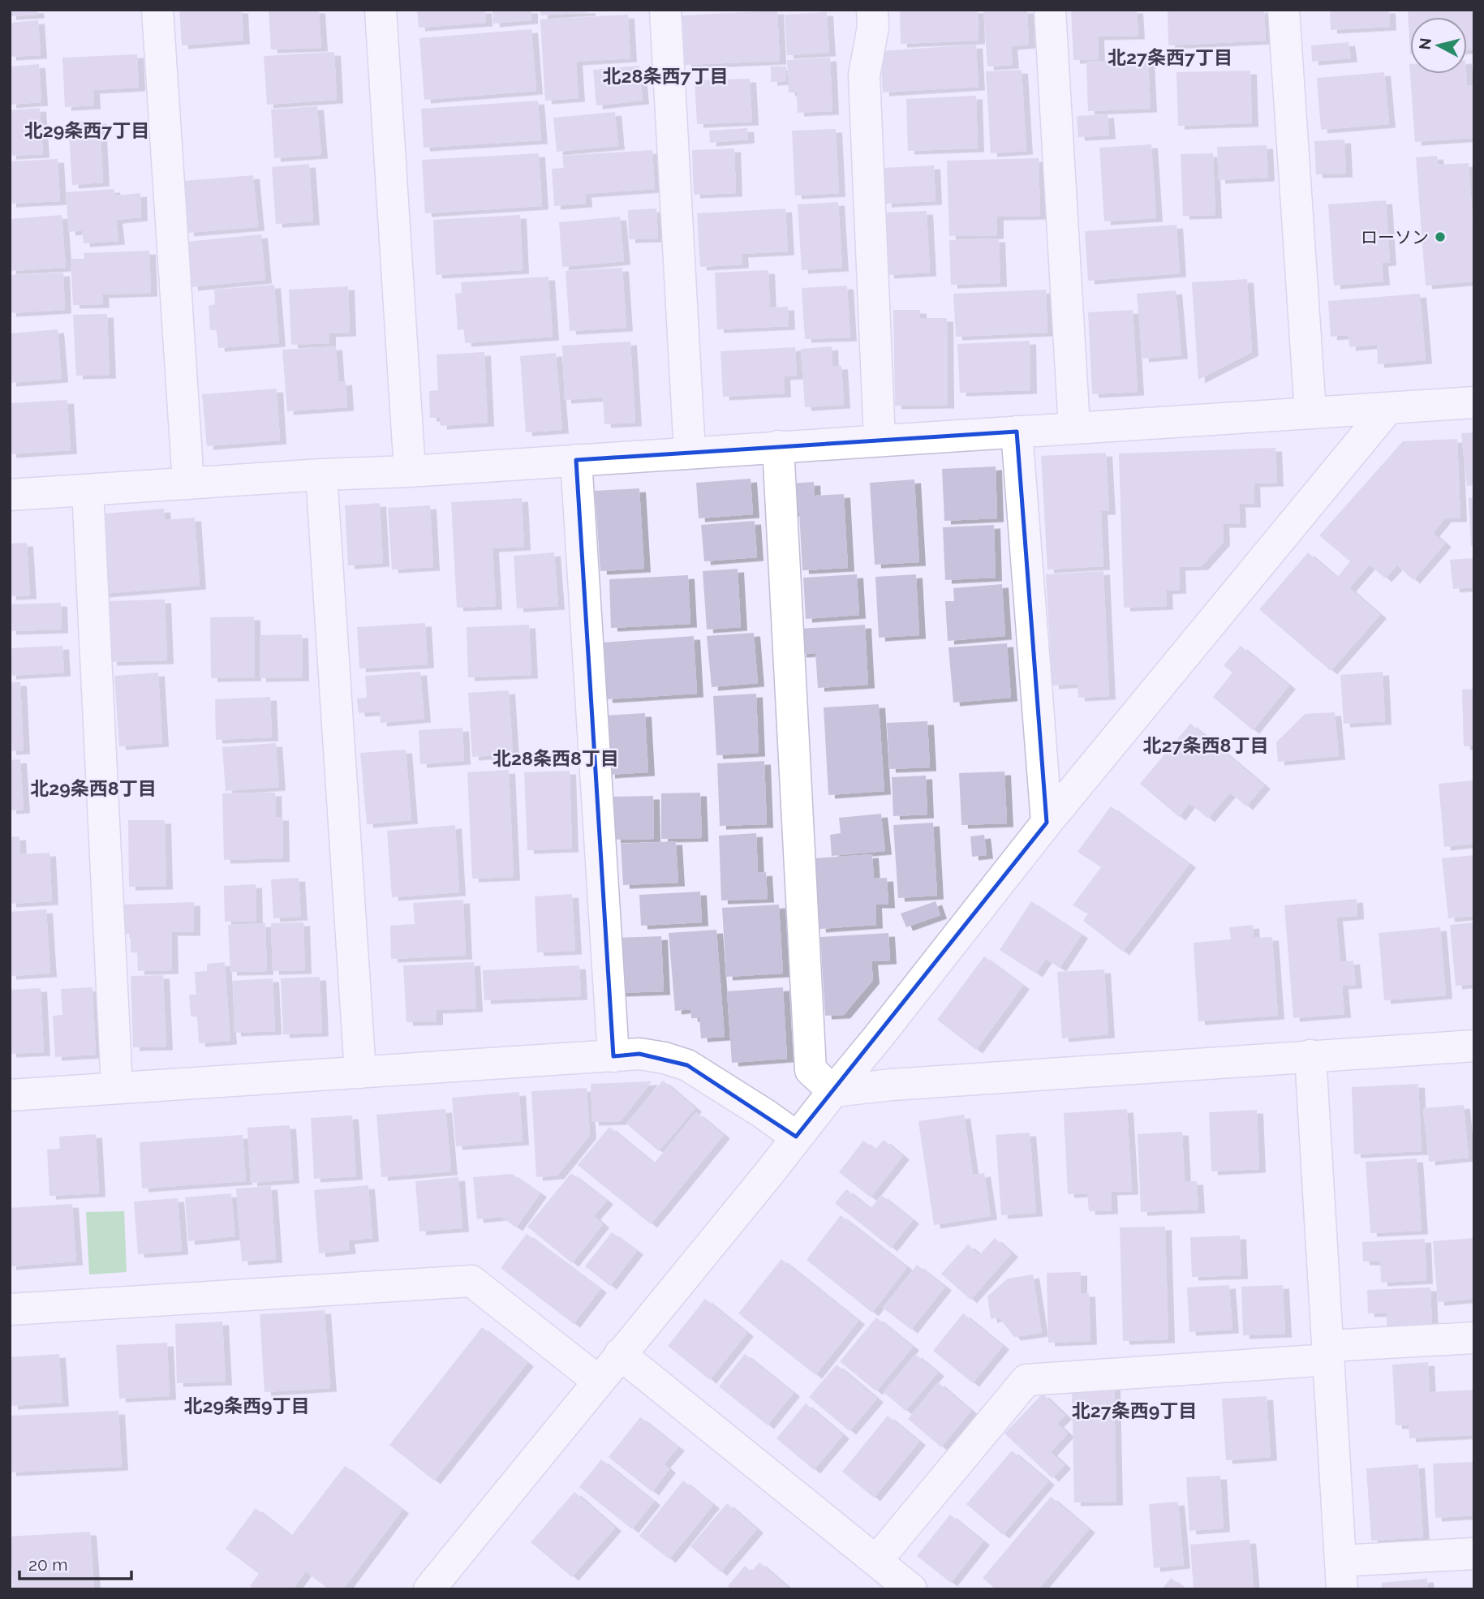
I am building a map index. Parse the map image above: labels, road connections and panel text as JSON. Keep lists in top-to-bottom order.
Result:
{
  "districts": [
    "北27条西7丁目",
    "北28条西7丁目",
    "北29条西7丁目",
    "北27条西8丁目",
    "北28条西8丁目",
    "北29条西8丁目",
    "北29条西9丁目",
    "北27条西9丁目"
  ],
  "places": ["ローソン"],
  "scale_bar": "20 m",
  "north": "left"
}
